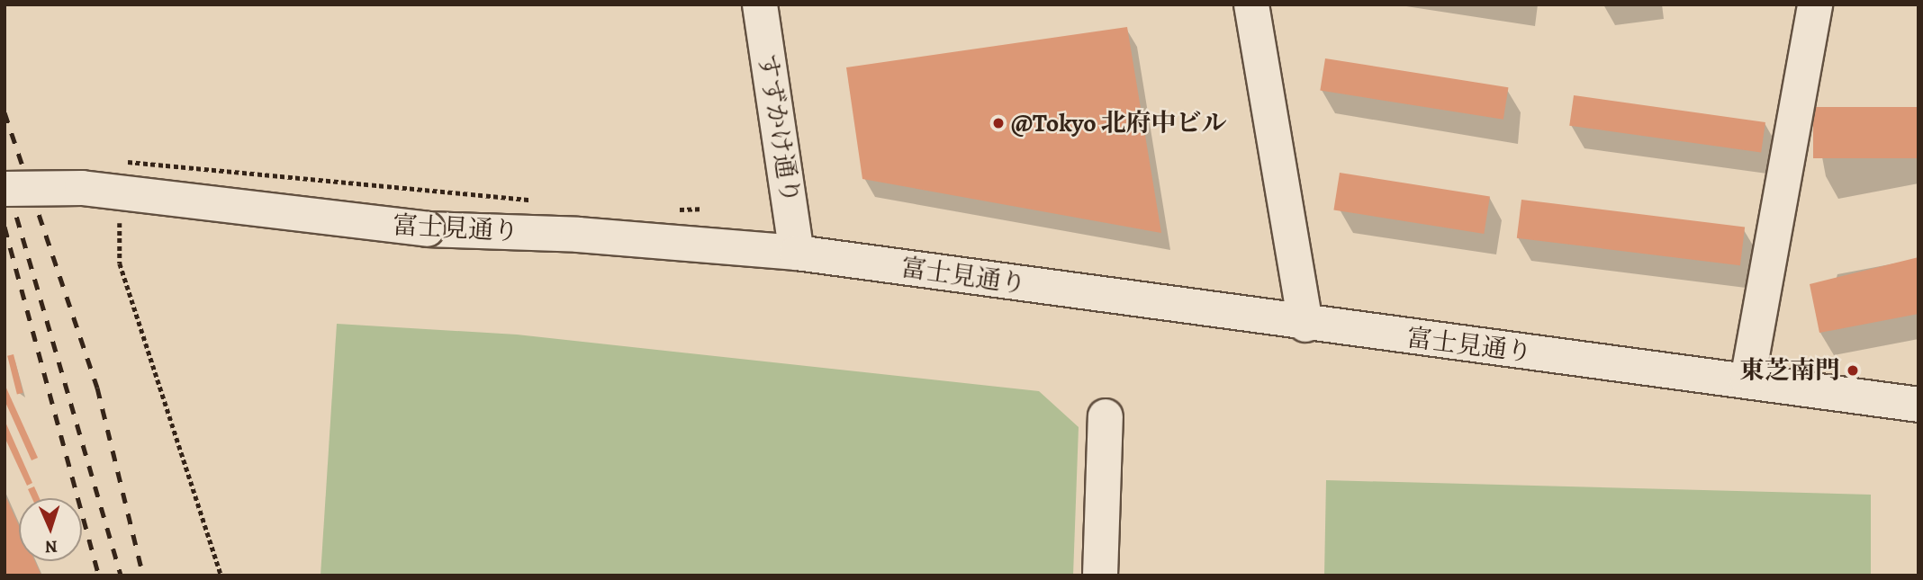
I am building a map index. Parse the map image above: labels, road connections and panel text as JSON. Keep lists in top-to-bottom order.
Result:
{
  "streets": {
    "street": ["すずかけ通り", "富士見通り"]
  },
  "crossings": [
    ["すずかけ通り", "富士見通り"]
  ],
  "places": ["@Tokyo 北府中ビル", "東芝南門"],
  "north": "bottom"
}
